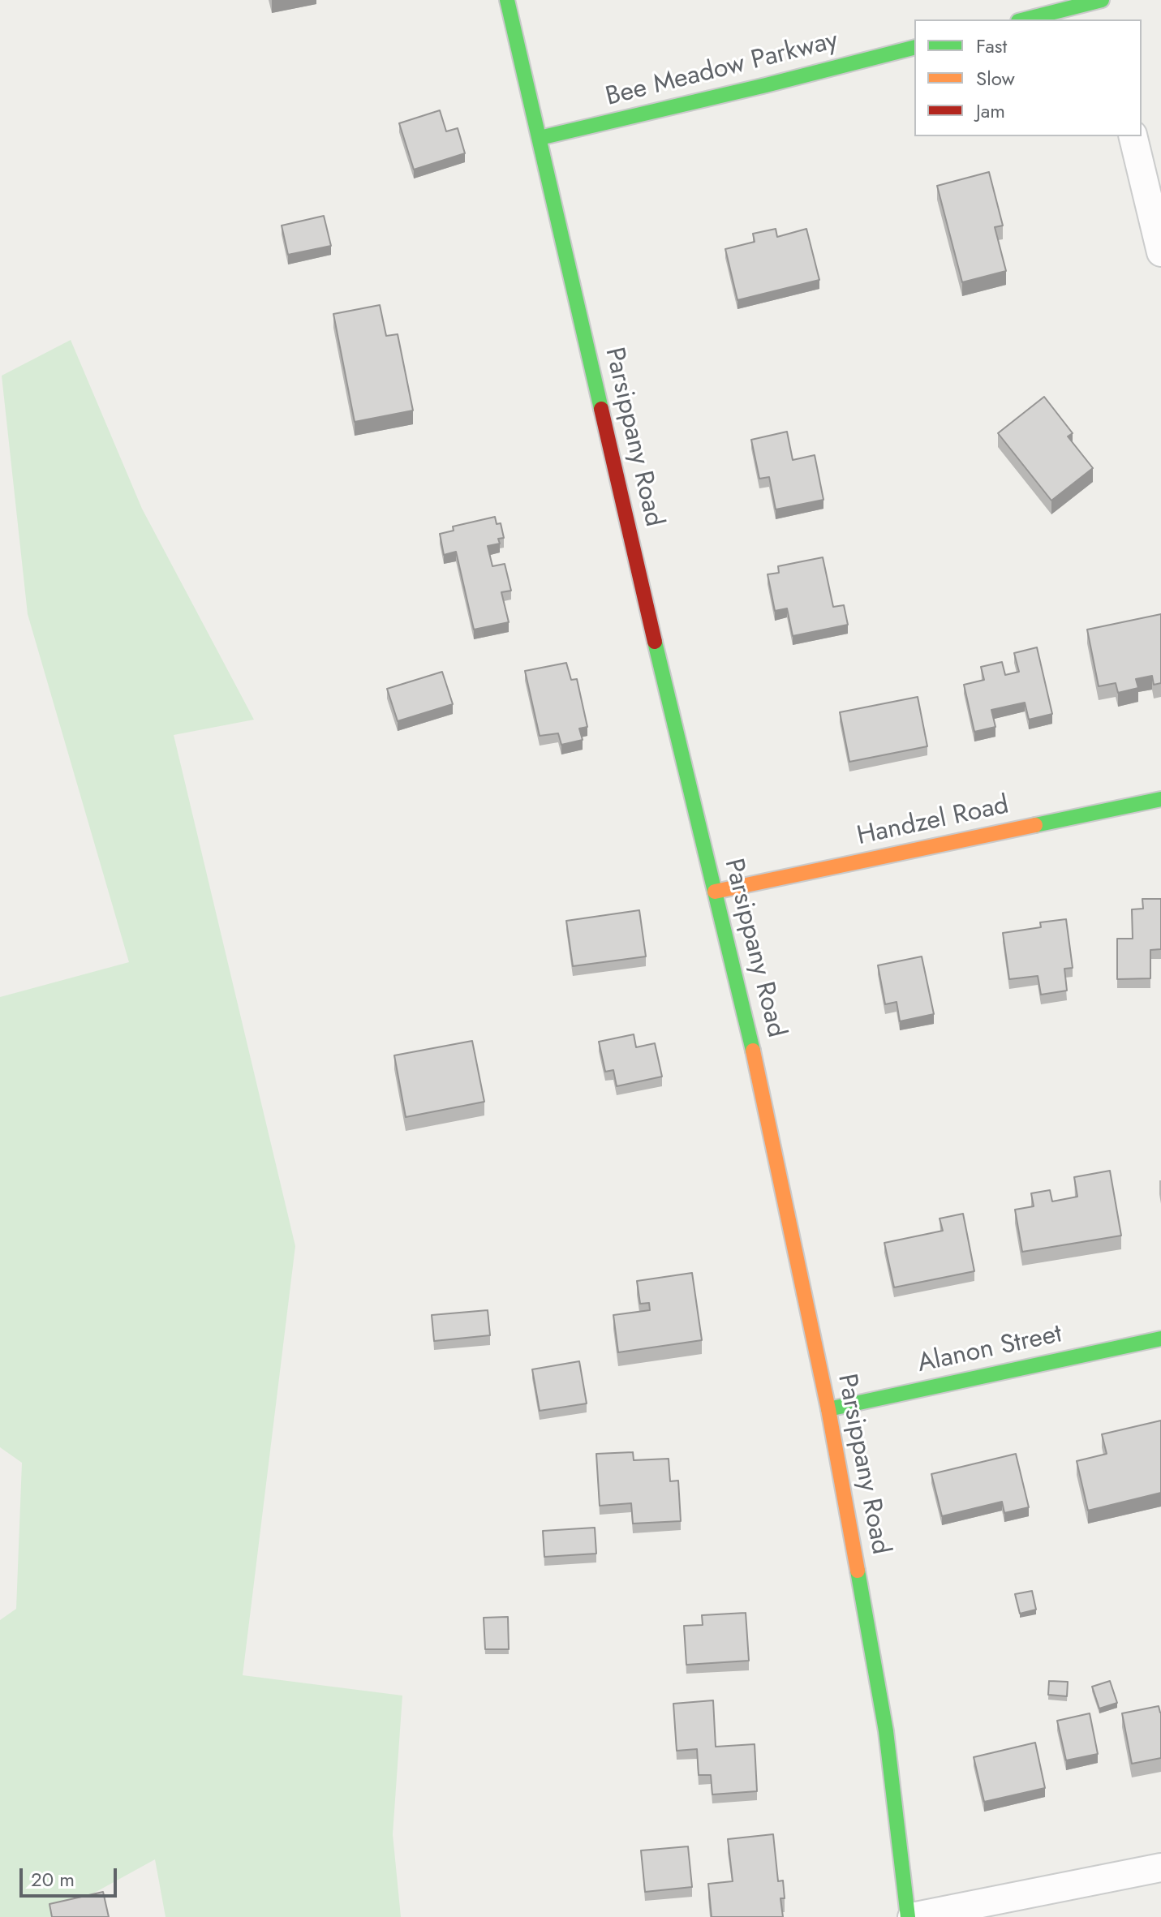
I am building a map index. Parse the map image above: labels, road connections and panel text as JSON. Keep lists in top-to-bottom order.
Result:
{
  "streets": {
    "main road": [
      "Bee Meadow Parkway",
      "Parsippany Road",
      "Handzel Road",
      "Alanon Street"
    ]
  },
  "crossings": [
    ["Bee Meadow Parkway", "Parsippany Road"],
    ["Parsippany Road", "Handzel Road"],
    ["Parsippany Road", "Alanon Street"]
  ],
  "legend": ["Fast", "Slow", "Jam"],
  "scale_bar": "20 m"
}
